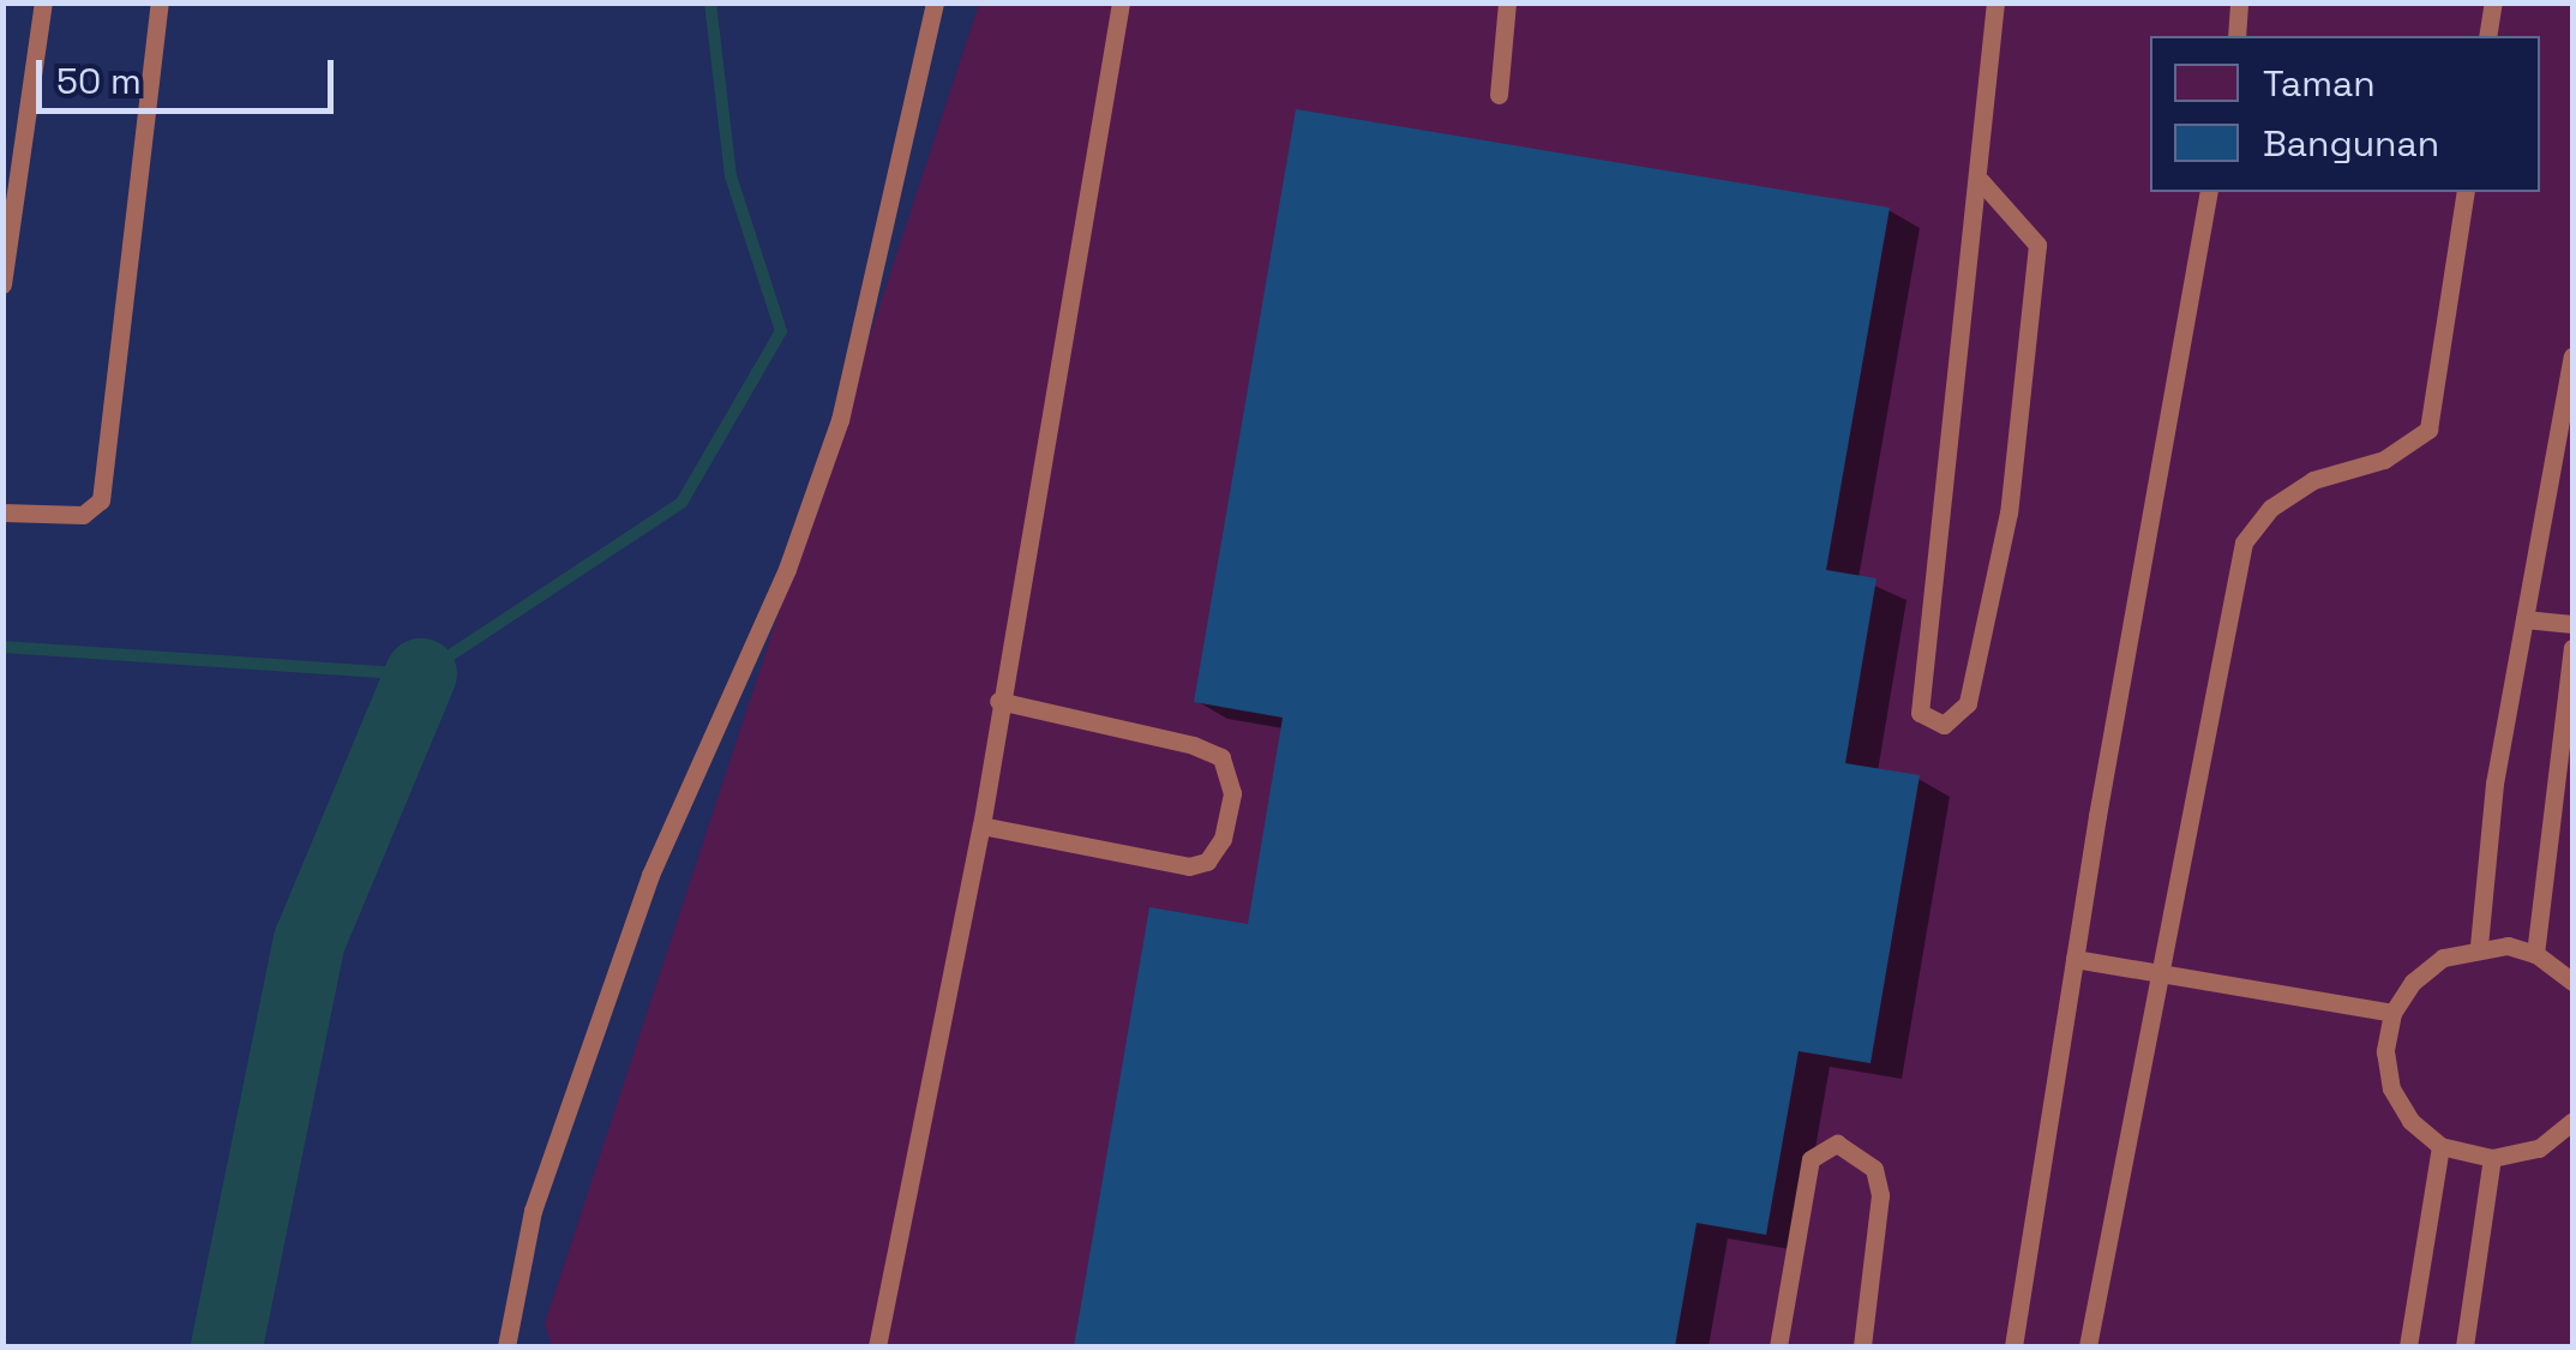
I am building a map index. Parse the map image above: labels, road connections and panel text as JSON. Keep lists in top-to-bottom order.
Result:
{
  "legend": ["Taman", "Bangunan"],
  "scale_bar": "50 m"
}
